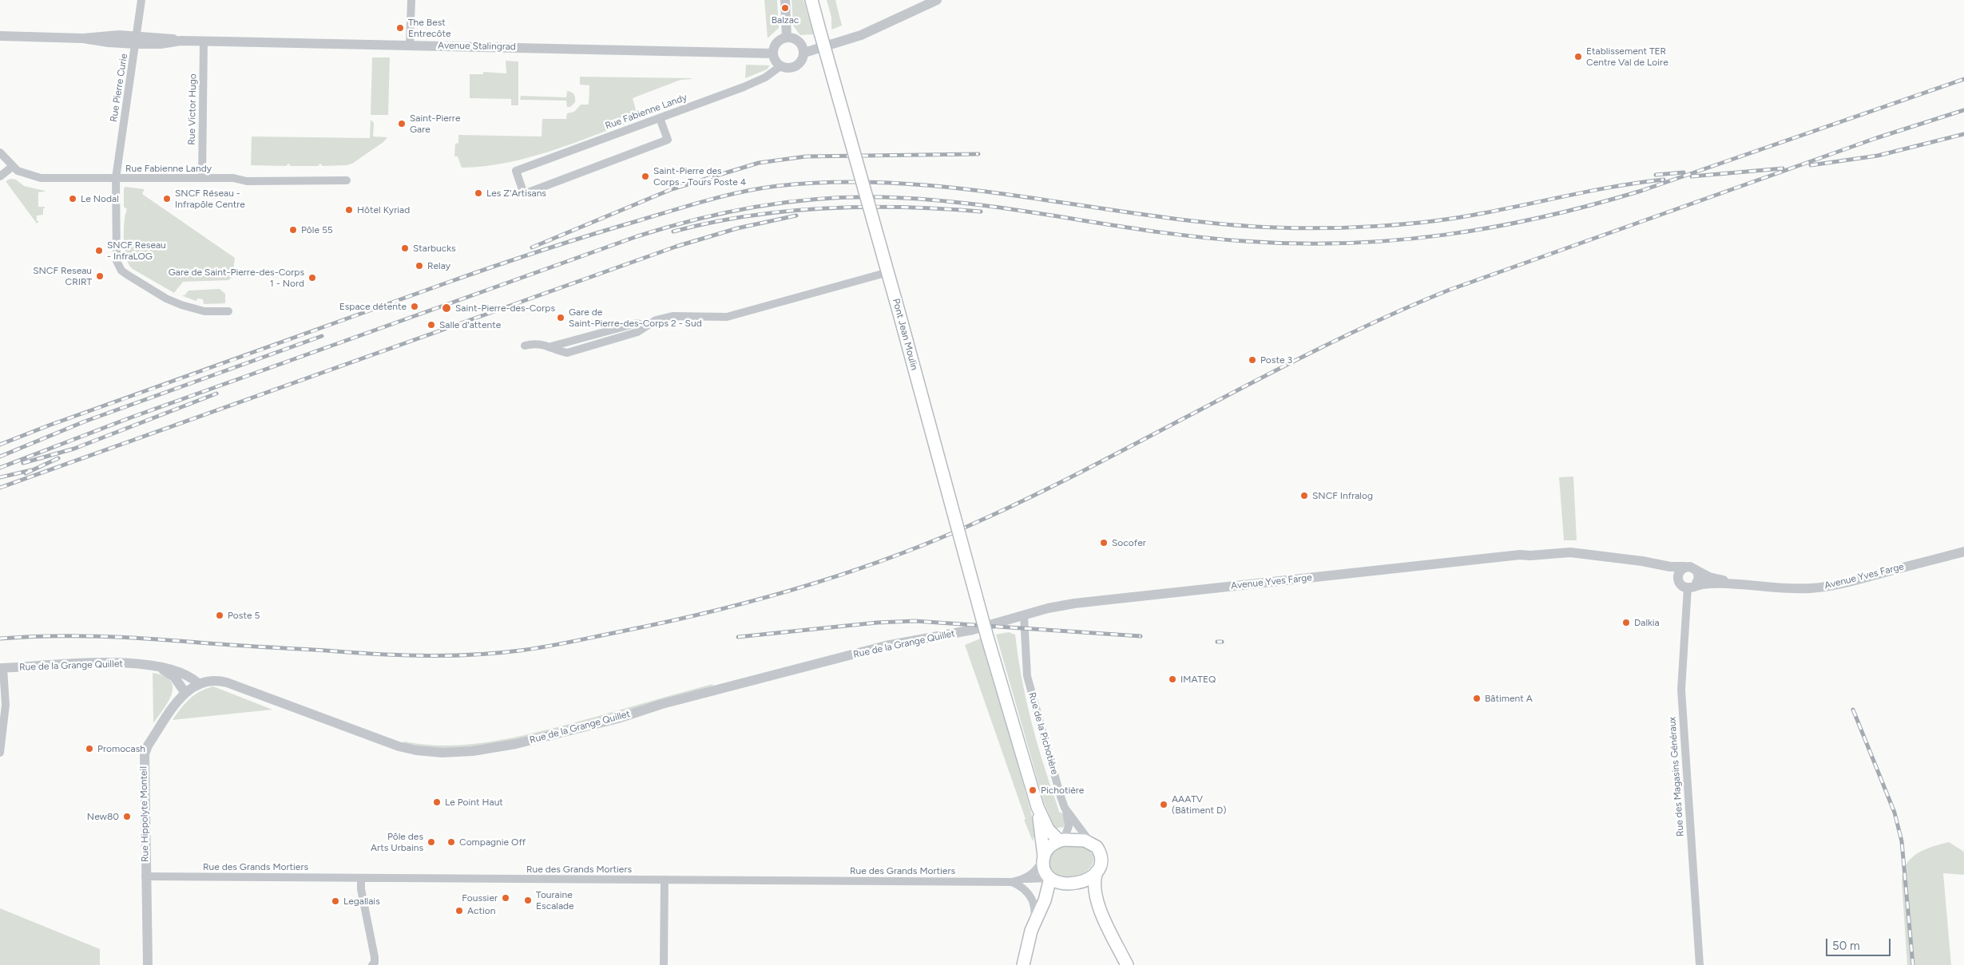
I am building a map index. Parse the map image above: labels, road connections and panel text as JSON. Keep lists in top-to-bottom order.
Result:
{
  "streets": {
    "main road": ["Pont Jean Moulin"],
    "street": [
      "Avenue Stalingrad",
      "Rue Pierre Curie",
      "Rue Victor Hugo",
      "Rue Fabienne Landy",
      "Avenue Yves Farge",
      "Rue de la Grange Quillet",
      "Rue de la Pichotière",
      "Rue des Magasins Généraux",
      "Rue Hippolyte Monteil",
      "Rue des Grands Mortiers"
    ]
  },
  "crossings": [
    ["Avenue Stalingrad", "Rue Pierre Curie"],
    ["Avenue Stalingrad", "Rue Victor Hugo"],
    ["Avenue Stalingrad", "Rue Fabienne Landy"],
    ["Rue Pierre Curie", "Rue Fabienne Landy"],
    ["Rue Victor Hugo", "Rue Fabienne Landy"],
    ["Avenue Yves Farge", "Rue de la Grange Quillet"],
    ["Avenue Yves Farge", "Rue de la Pichotière"],
    ["Avenue Yves Farge", "Rue des Magasins Généraux"],
    ["Rue de la Grange Quillet", "Rue de la Pichotière"],
    ["Rue de la Grange Quillet", "Rue Hippolyte Monteil"],
    ["Rue de la Pichotière", "Rue des Grands Mortiers"],
    ["Rue Hippolyte Monteil", "Rue des Grands Mortiers"]
  ],
  "places": [
    "Balzac",
    "The Best Entrecôte",
    "Etablissement TER Centre Val de Loire",
    "Saint-Pierre Gare",
    "Saint-Pierre des Corps - Tours Poste 4",
    "Les Z'Artisans",
    "Le Nodal",
    "SNCF Réseau - Infrapôle Centre",
    "Hôtel Kyriad",
    "Pôle 55",
    "Starbucks",
    "SNCF Reseau - InfraLOG",
    "Relay",
    "SNCF Reseau CRIRT",
    "Gare de Saint-Pierre-des-Corps 1 - Nord",
    "Espace détente",
    "Saint-Pierre-des-Corps",
    "Gare de Saint-Pierre-des-Corps 2 - Sud",
    "Salle d'attente",
    "Poste 3",
    "SNCF Infralog",
    "Socofer",
    "Poste 5",
    "Dalkia",
    "IMATEQ",
    "Bâtiment A",
    "Promocash",
    "Pichotière",
    "Le Point Haut",
    "AAATV (Bâtiment D)",
    "New80",
    "Pôle des Arts Urbains",
    "Compagnie Off",
    "Foussier",
    "Touraine Escalade",
    "Legallais",
    "Action"
  ],
  "scale_bar": "50 m"
}
